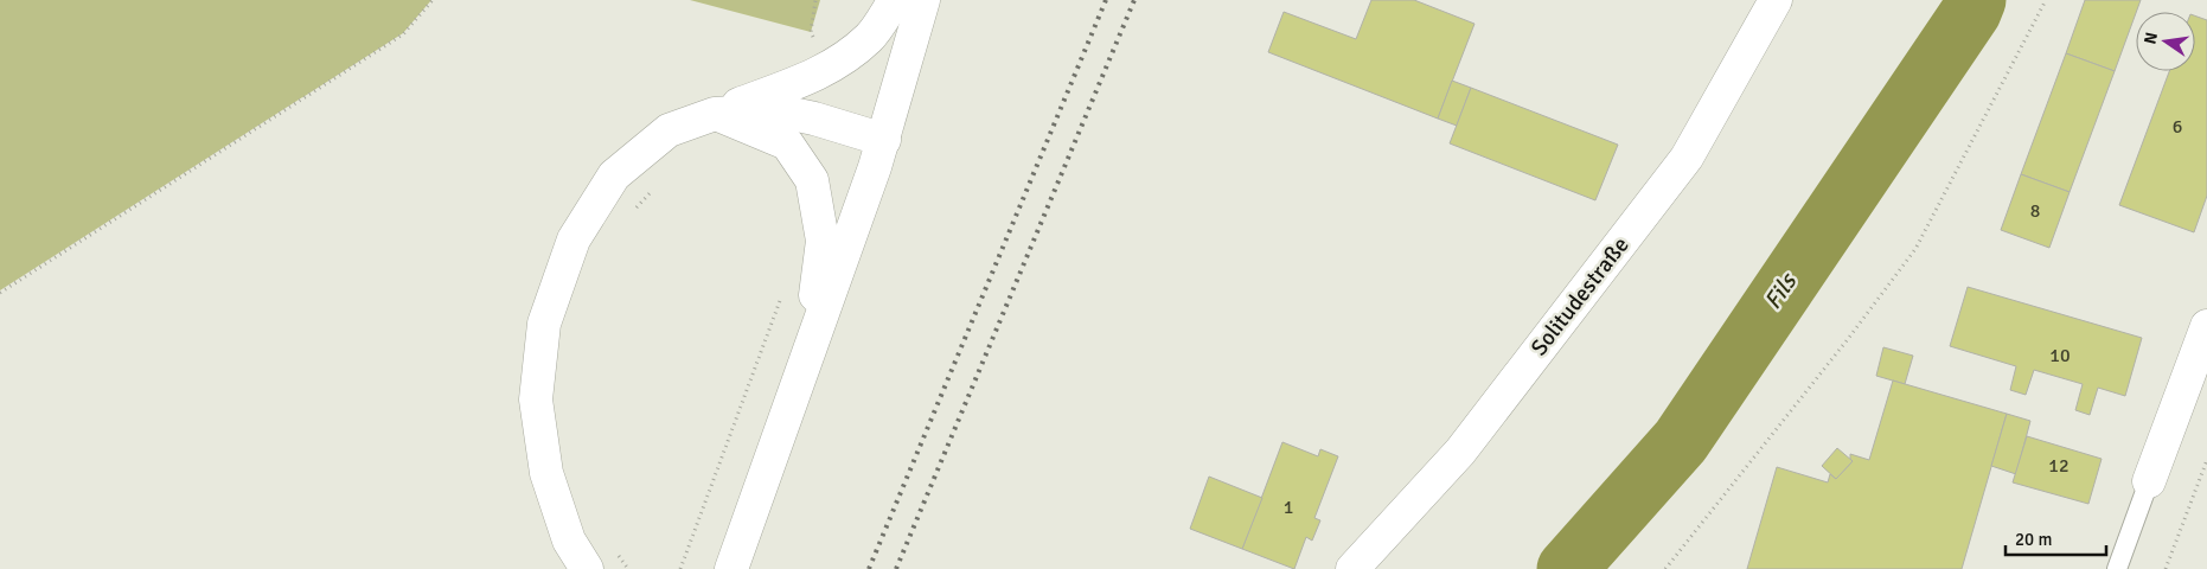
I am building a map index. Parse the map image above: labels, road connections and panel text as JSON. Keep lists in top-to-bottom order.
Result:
{
  "streets": {
    "main road": ["Solitudestraße"]
  },
  "water": ["Fils"],
  "house_numbers": [
    "6",
    "8",
    "10",
    "12",
    "1"
  ],
  "scale_bar": "20 m",
  "north": "left"
}
